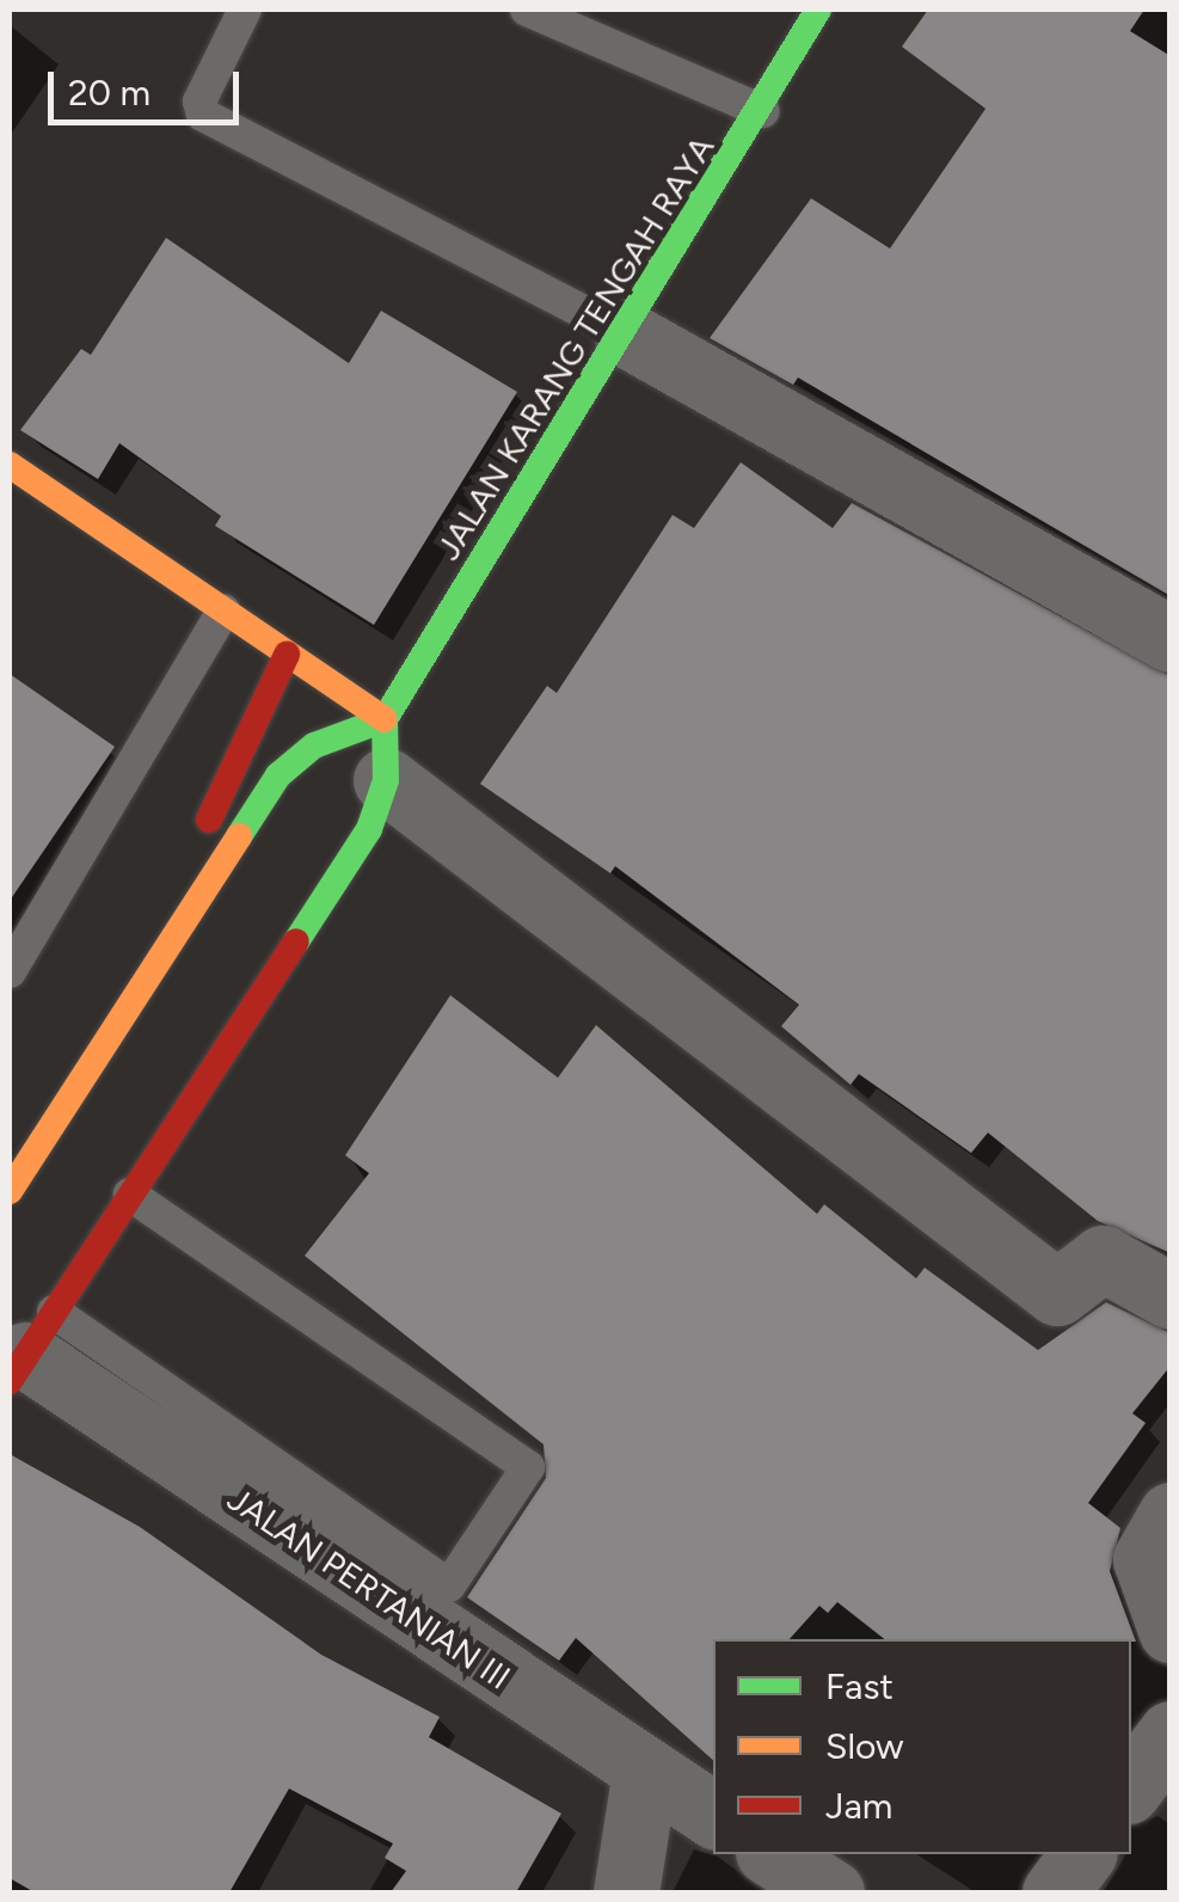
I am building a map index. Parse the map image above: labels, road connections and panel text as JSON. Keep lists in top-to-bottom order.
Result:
{
  "streets": {
    "main road": ["JALAN KARANG TENGAH RAYA"],
    "street": ["JALAN PERTANIAN III"]
  },
  "crossings": [
    ["JALAN KARANG TENGAH RAYA", "JALAN PERTANIAN III"]
  ],
  "legend": ["Fast", "Slow", "Jam"],
  "scale_bar": "20 m"
}
